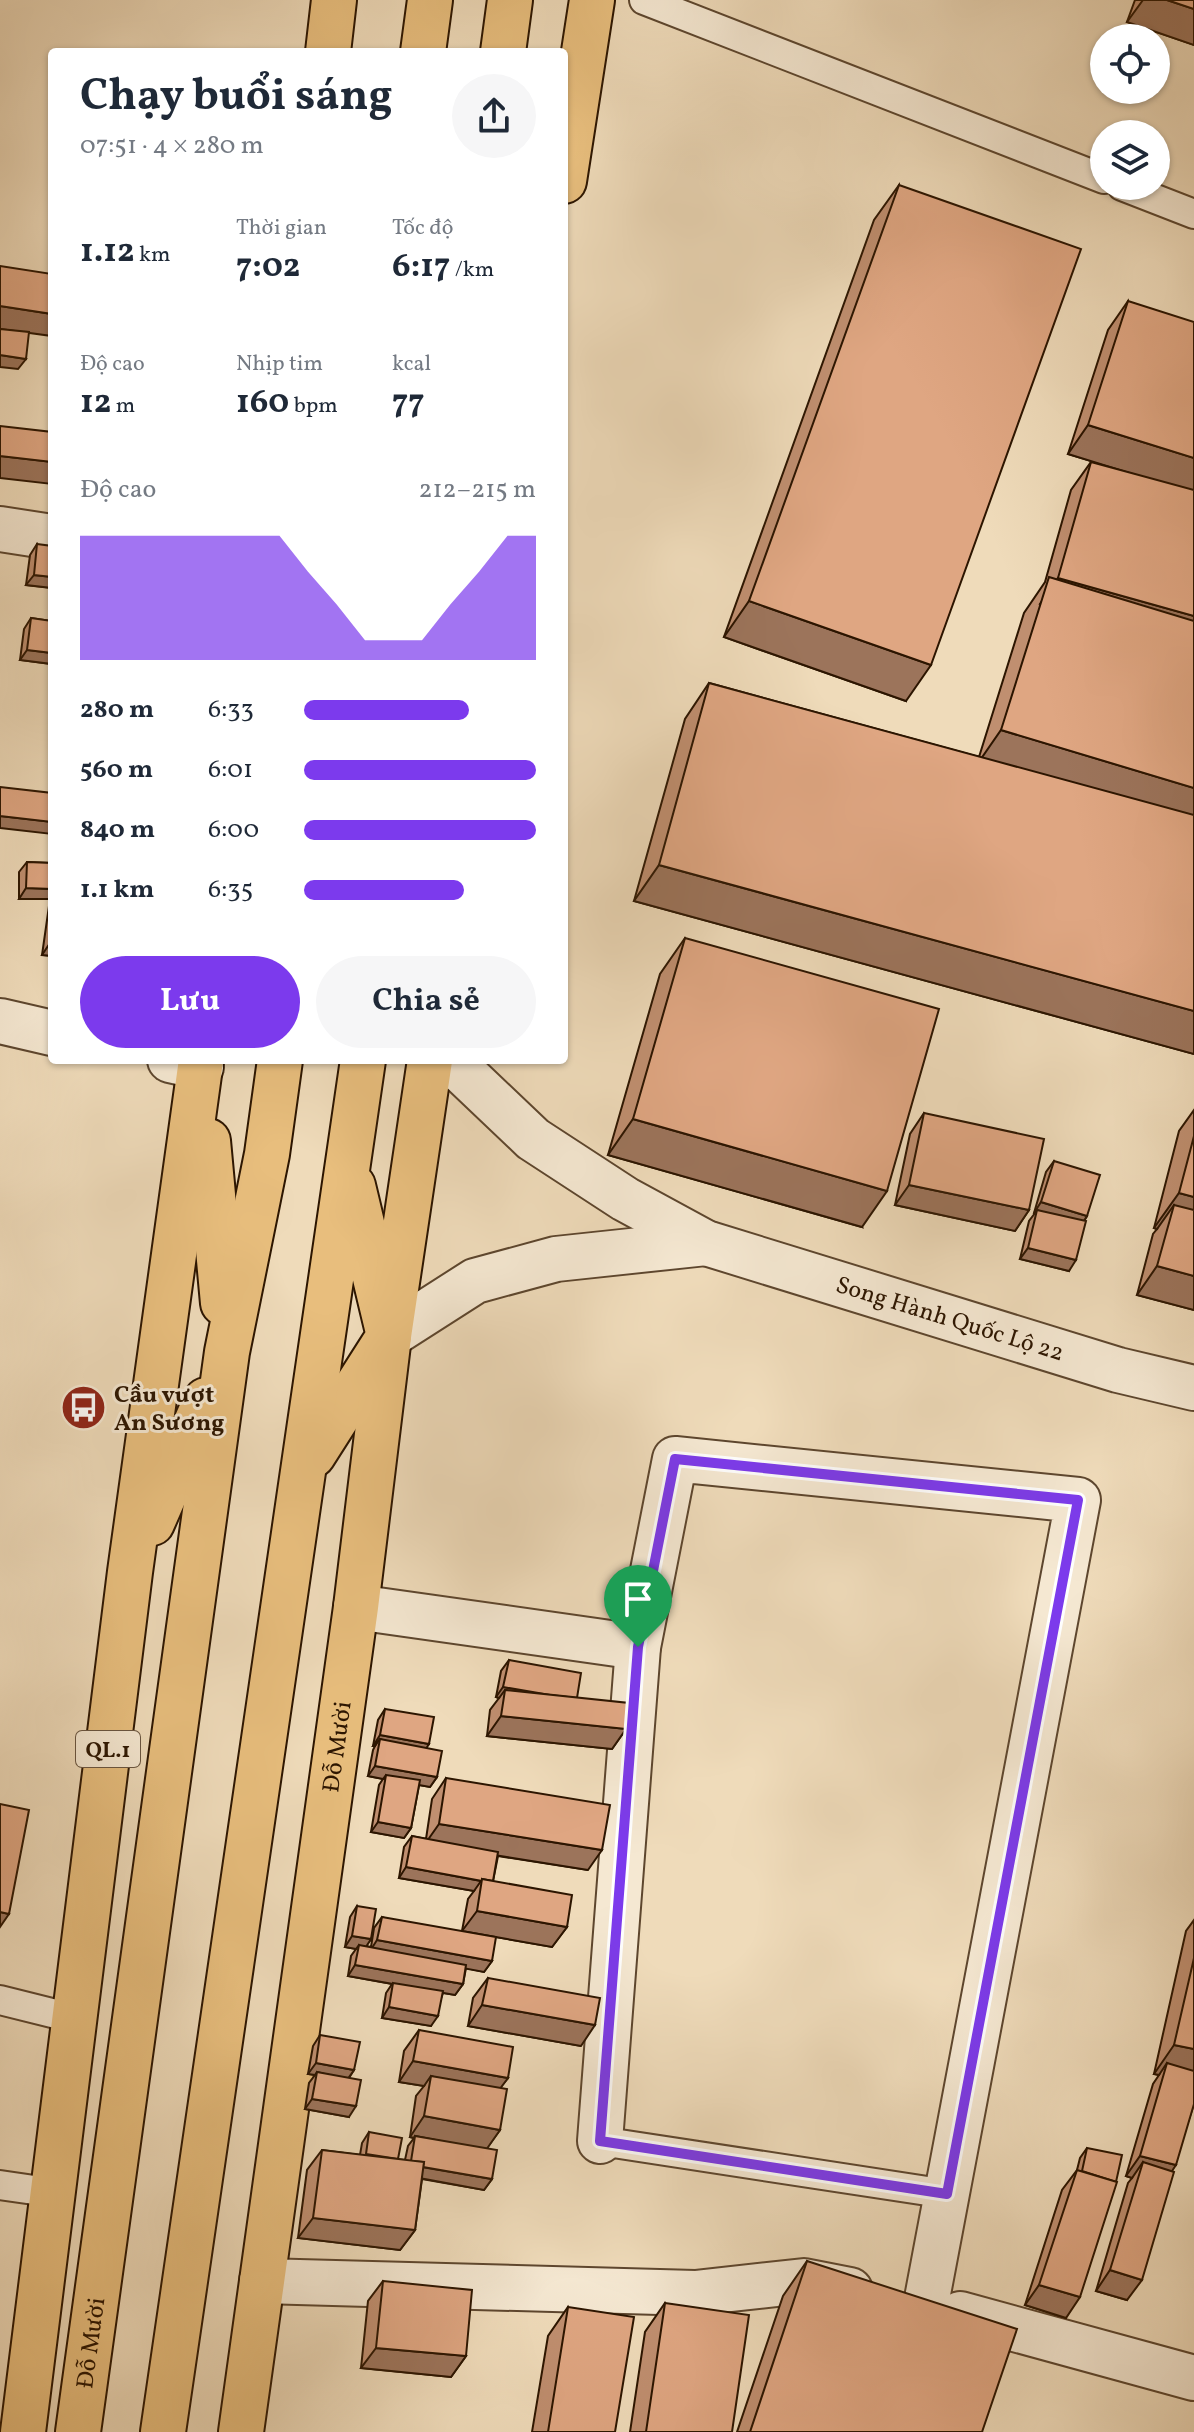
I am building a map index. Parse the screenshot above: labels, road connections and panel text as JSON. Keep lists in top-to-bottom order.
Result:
{
  "streets": {
    "highway": ["Đỗ Mười", "QL.1"],
    "street": ["Song Hành Quốc Lộ 22"]
  },
  "places": {
    "bus stop": ["Cầu vượt An Sương"]
  },
  "page": {
    "heading": ["Chạy buổi sáng", "07:51 · 4 × 280 m"],
    "stats": [
      ["1.12 km"],
      ["Thời gian", "7:02"],
      ["Tốc độ", "6:17 /km"],
      ["Độ cao", "12 m"],
      ["Nhịp tim", "160 bpm"],
      ["kcal", "77"]
    ],
    "chart": ["Độ cao", "212–215 m"],
    "list": [
      {
        "name": "280 m",
        "note": "6:33"
      },
      {
        "name": "560 m",
        "note": "6:01"
      },
      {
        "name": "840 m",
        "note": "6:00"
      },
      {
        "name": "1.1 km",
        "note": "6:35"
      }
    ],
    "buttons": ["Lưu", "Chia sẻ"]
  }
}
